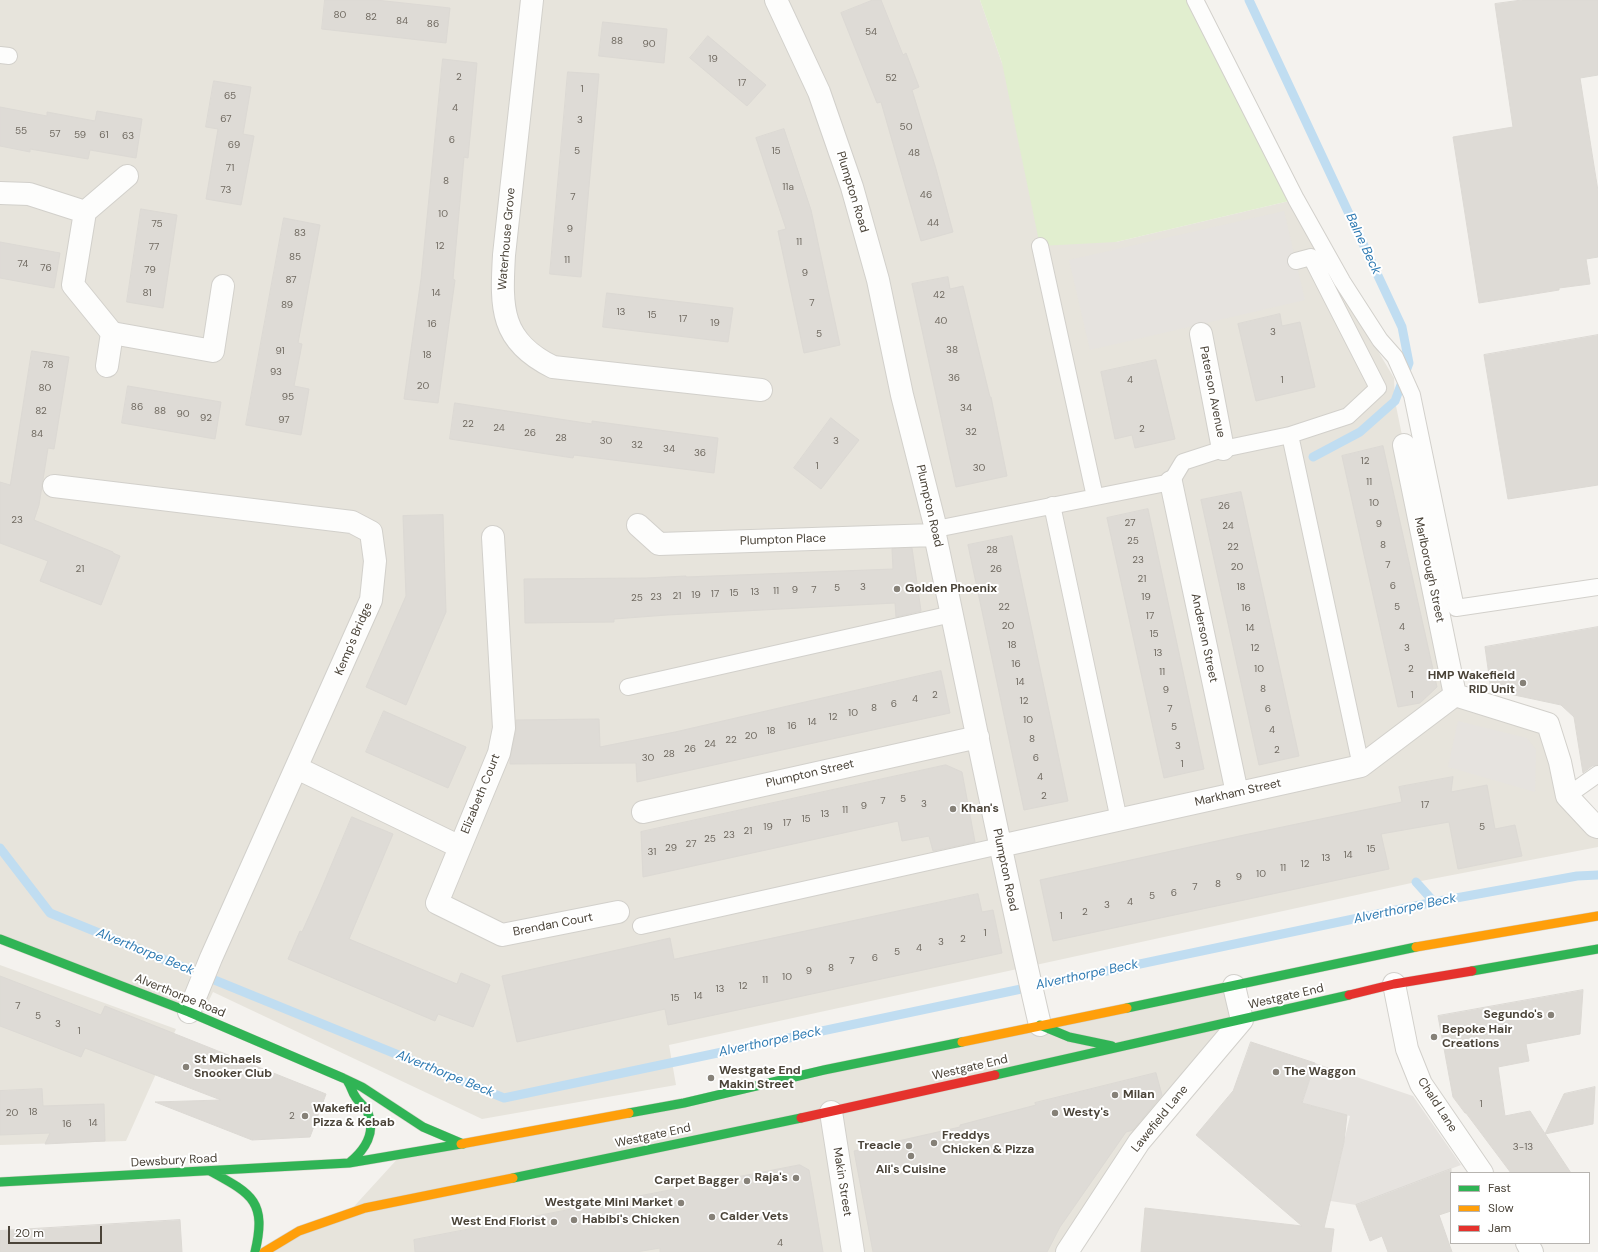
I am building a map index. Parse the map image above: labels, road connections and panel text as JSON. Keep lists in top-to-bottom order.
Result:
{
  "streets": {
    "main road": ["Alverthorpe Road", "Westgate End", "Dewsbury Road"],
    "street": [
      "Plumpton Road",
      "Waterhouse Grove",
      "Paterson Avenue",
      "Plumpton Place",
      "Marlborough Street",
      "Anderson Street",
      "Kemp's Bridge",
      "Plumpton Street",
      "Markham Street",
      "Elizabeth Court",
      "Brendan Court",
      "Chald Lane",
      "Lawefield Lane",
      "Makin Street"
    ]
  },
  "crossings": [
    ["Plumpton Road", "Plumpton Place"],
    ["Plumpton Road", "Plumpton Street"],
    ["Plumpton Road", "Markham Street"],
    ["Plumpton Road", "Westgate End"],
    ["Marlborough Street", "Markham Street"],
    ["Anderson Street", "Markham Street"],
    ["Kemp's Bridge", "Elizabeth Court"],
    ["Kemp's Bridge", "Alverthorpe Road"],
    ["Elizabeth Court", "Brendan Court"],
    ["Alverthorpe Road", "Westgate End"],
    ["Westgate End", "Chald Lane"],
    ["Westgate End", "Lawefield Lane"],
    ["Westgate End", "Dewsbury Road"],
    ["Westgate End", "Makin Street"]
  ],
  "water": ["Balne Beck", "Alverthorpe Beck"],
  "places": [
    "Golden Phoenix",
    "HMP Wakefield RID Unit",
    "Khan's",
    "Segundo's",
    "Bepoke Hair Creations",
    "St Michaels Snooker Club",
    "The Waggon",
    "Westgate End Makin Street",
    "Milan",
    "Westy's",
    "Wakefield Pizza & Kebab",
    "Freddys Chicken & Pizza",
    "Treacle",
    "Ali's Cuisine",
    "Raja's",
    "Carpet Bagger",
    "Westgate Mini Market",
    "Calder Vets",
    "Habibi's Chicken",
    "West End Florist"
  ],
  "house_numbers": [
    "80",
    "82",
    "84",
    "86",
    "54",
    "88",
    "90",
    "19",
    "2",
    "52",
    "17",
    "1",
    "65",
    "4",
    "67",
    "3",
    "50",
    "55",
    "57",
    "59",
    "61",
    "63",
    "6",
    "69",
    "5",
    "15",
    "48",
    "71",
    "8",
    "11a",
    "73",
    "46",
    "7",
    "10",
    "44",
    "75",
    "9",
    "83",
    "11",
    "12",
    "77",
    "85",
    "11",
    "74",
    "76",
    "79",
    "9",
    "87",
    "81",
    "14",
    "42",
    "7",
    "89",
    "13",
    "15",
    "17",
    "40",
    "19",
    "16",
    "3",
    "5",
    "38",
    "91",
    "18",
    "78",
    "93",
    "36",
    "4",
    "1",
    "20",
    "80",
    "95",
    "86",
    "34",
    "82",
    "88",
    "90",
    "92",
    "97",
    "22",
    "24",
    "2",
    "32",
    "26",
    "84",
    "28",
    "30",
    "3",
    "32",
    "34",
    "36",
    "12",
    "1",
    "30",
    "11",
    "10",
    "26",
    "23",
    "27",
    "9",
    "24",
    "25",
    "8",
    "22",
    "28",
    "23",
    "7",
    "20",
    "21",
    "26",
    "21",
    "6",
    "3",
    "18",
    "5",
    "9",
    "7",
    "11",
    "13",
    "15",
    "17",
    "19",
    "21",
    "23",
    "19",
    "25",
    "22",
    "5",
    "16",
    "17",
    "20",
    "4",
    "14",
    "15",
    "18",
    "12",
    "3",
    "13",
    "16",
    "10",
    "2",
    "11",
    "14",
    "8",
    "9",
    "2",
    "1",
    "4",
    "12",
    "6",
    "8",
    "7",
    "6",
    "10",
    "12",
    "10",
    "14",
    "16",
    "5",
    "4",
    "18",
    "20",
    "8",
    "22",
    "24",
    "3",
    "26",
    "2",
    "28",
    "30",
    "6",
    "1",
    "4",
    "2",
    "5",
    "7",
    "3",
    "17",
    "9",
    "11",
    "13",
    "15",
    "17",
    "19",
    "5",
    "21",
    "23",
    "25",
    "27",
    "29",
    "15",
    "31",
    "14",
    "13",
    "12",
    "11",
    "10",
    "9",
    "8",
    "7",
    "6",
    "5",
    "4",
    "3",
    "2",
    "1",
    "1",
    "2",
    "3",
    "4",
    "5",
    "6",
    "7",
    "8",
    "9",
    "10",
    "11",
    "12",
    "13",
    "14",
    "15",
    "7",
    "5",
    "3",
    "1",
    "1",
    "18",
    "20",
    "2",
    "14",
    "16",
    "3-13",
    "4"
  ],
  "legend": ["Fast", "Slow", "Jam"],
  "scale_bar": "20 m"
}
